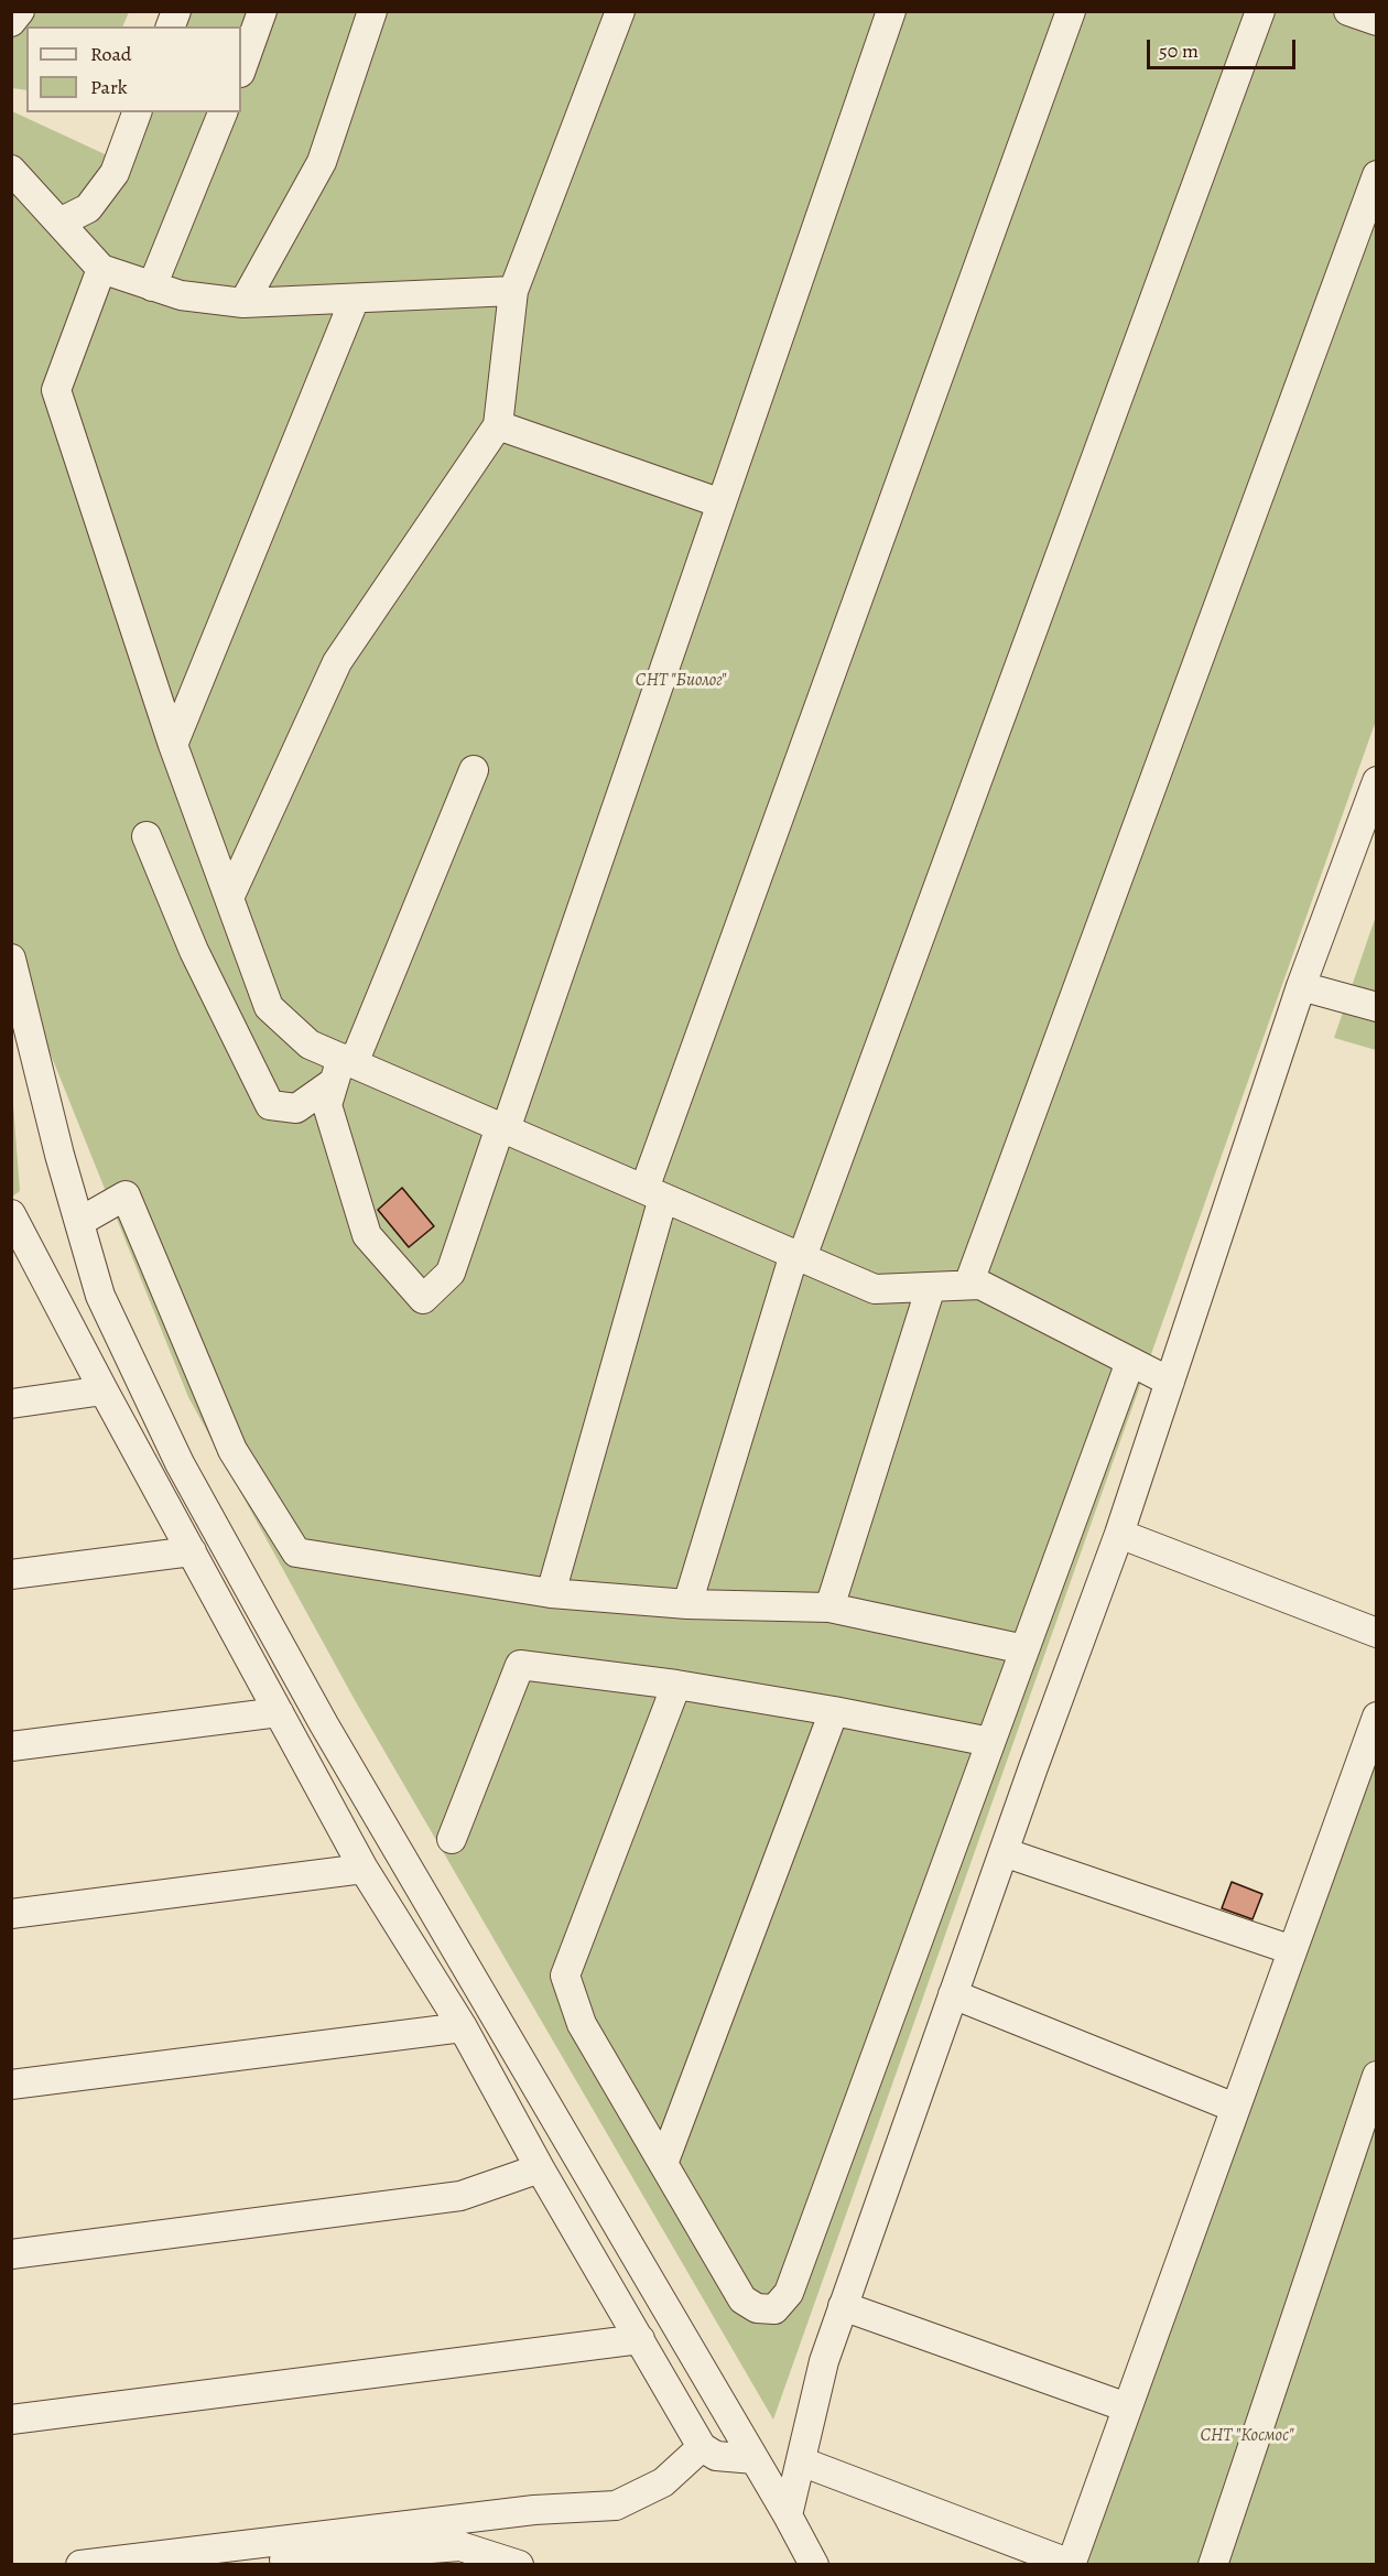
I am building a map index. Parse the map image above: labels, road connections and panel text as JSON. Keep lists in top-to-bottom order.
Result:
{
  "parks": ["СНТ \"Биолог\"", "СНТ \"Космос\""],
  "legend": ["Road", "Park"],
  "scale_bar": "50 m"
}
